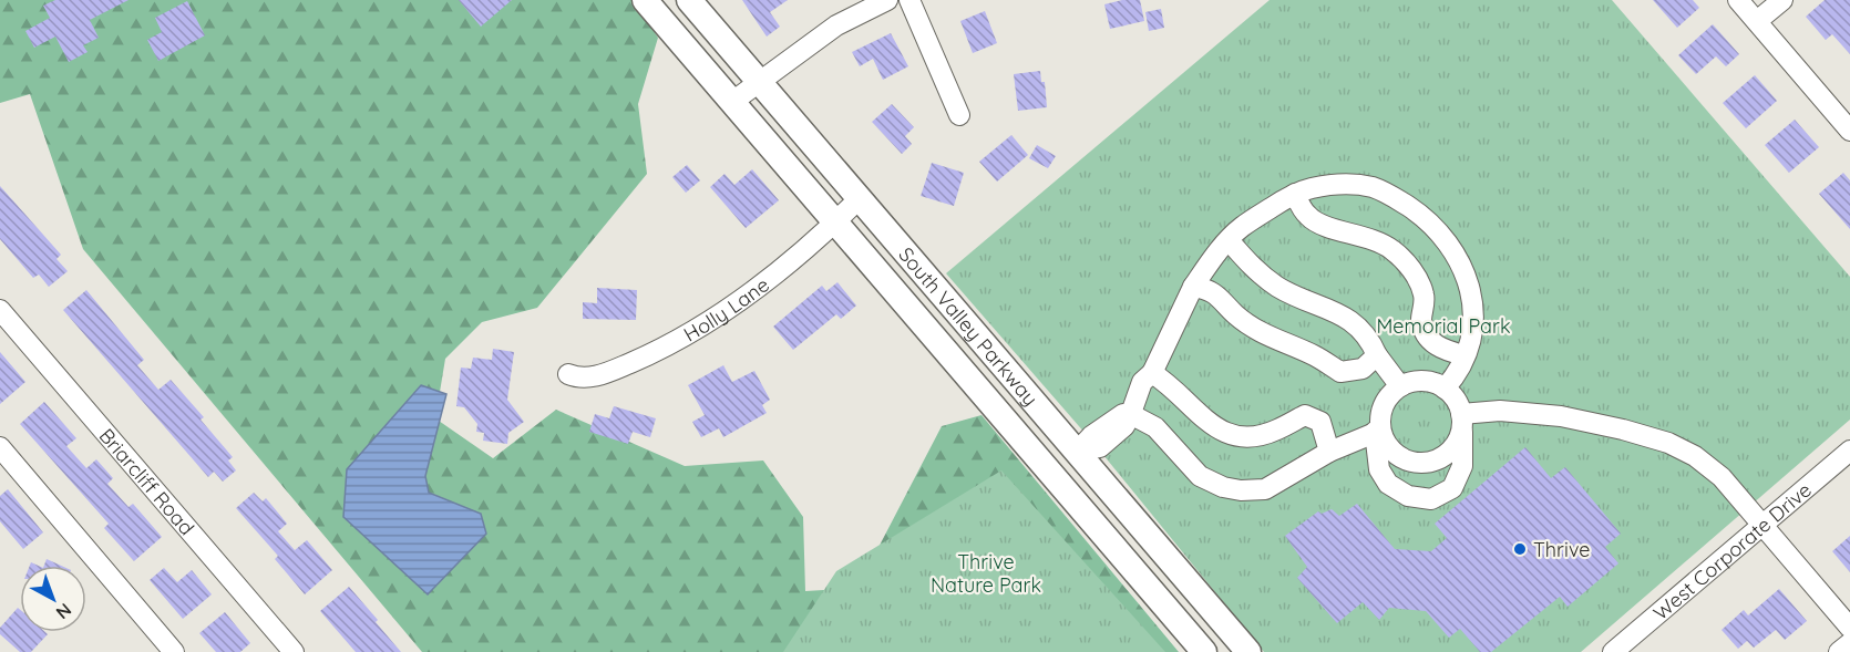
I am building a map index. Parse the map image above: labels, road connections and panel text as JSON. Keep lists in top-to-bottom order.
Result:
{
  "streets": {
    "main road": ["South Valley Parkway"],
    "street": ["Holly Lane", "Briarcliff Road", "West Corporate Drive"]
  },
  "crossings": [
    ["Holly Lane", "South Valley Parkway"]
  ],
  "parks": ["Memorial Park", "Thrive Nature Park"],
  "places": ["Thrive"],
  "north": "bottom right"
}
